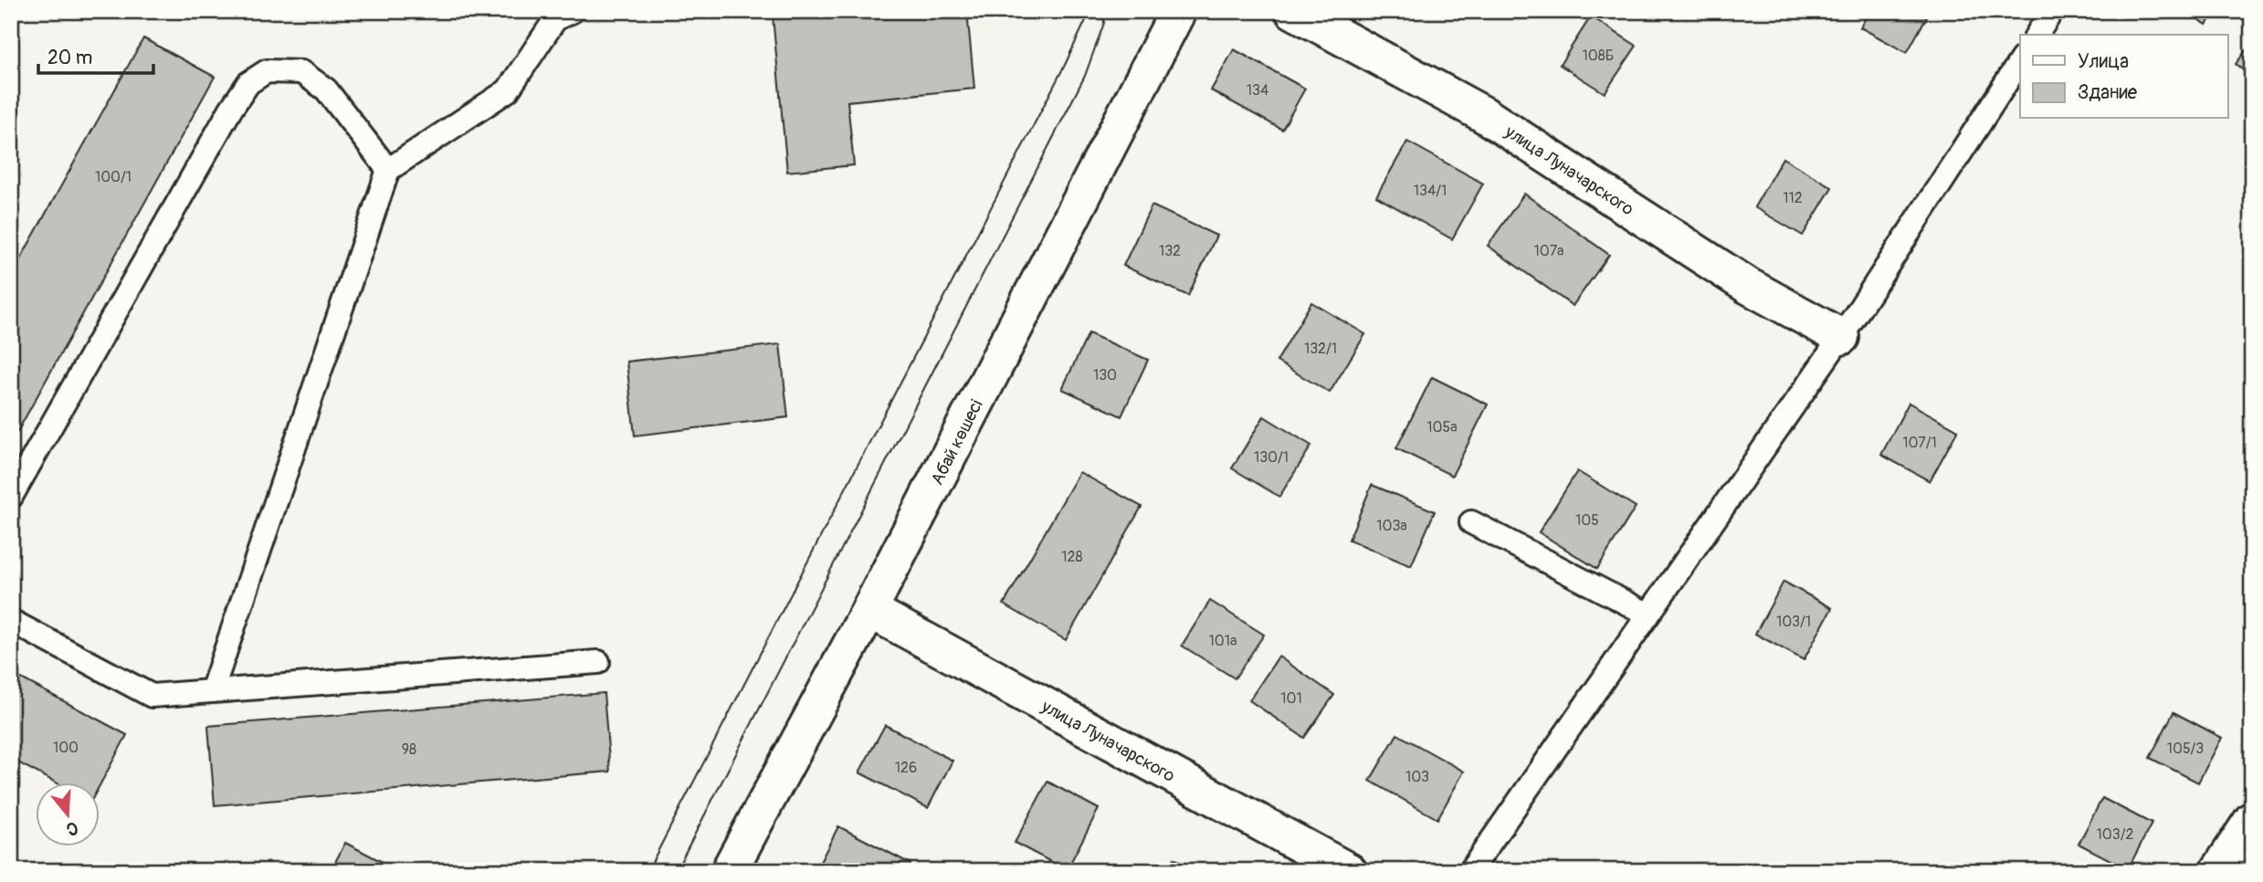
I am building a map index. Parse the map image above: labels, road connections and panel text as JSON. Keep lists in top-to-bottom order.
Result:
{
  "streets": {
    "street": ["улица Луначарского", "Абай көшесі"]
  },
  "crossings": [
    ["улица Луначарского", "Абай көшесі"]
  ],
  "house_numbers": [
    "108Б",
    "134",
    "100/1",
    "134/1",
    "112",
    "132",
    "107а",
    "132/1",
    "130",
    "105а",
    "107/1",
    "130/1",
    "105",
    "103а",
    "128",
    "103/1",
    "101а",
    "101",
    "100",
    "105/3",
    "98",
    "126",
    "103",
    "103/2"
  ],
  "legend": ["Улица", "Здание"],
  "scale_bar": "20 m",
  "north": "bottom"
}
